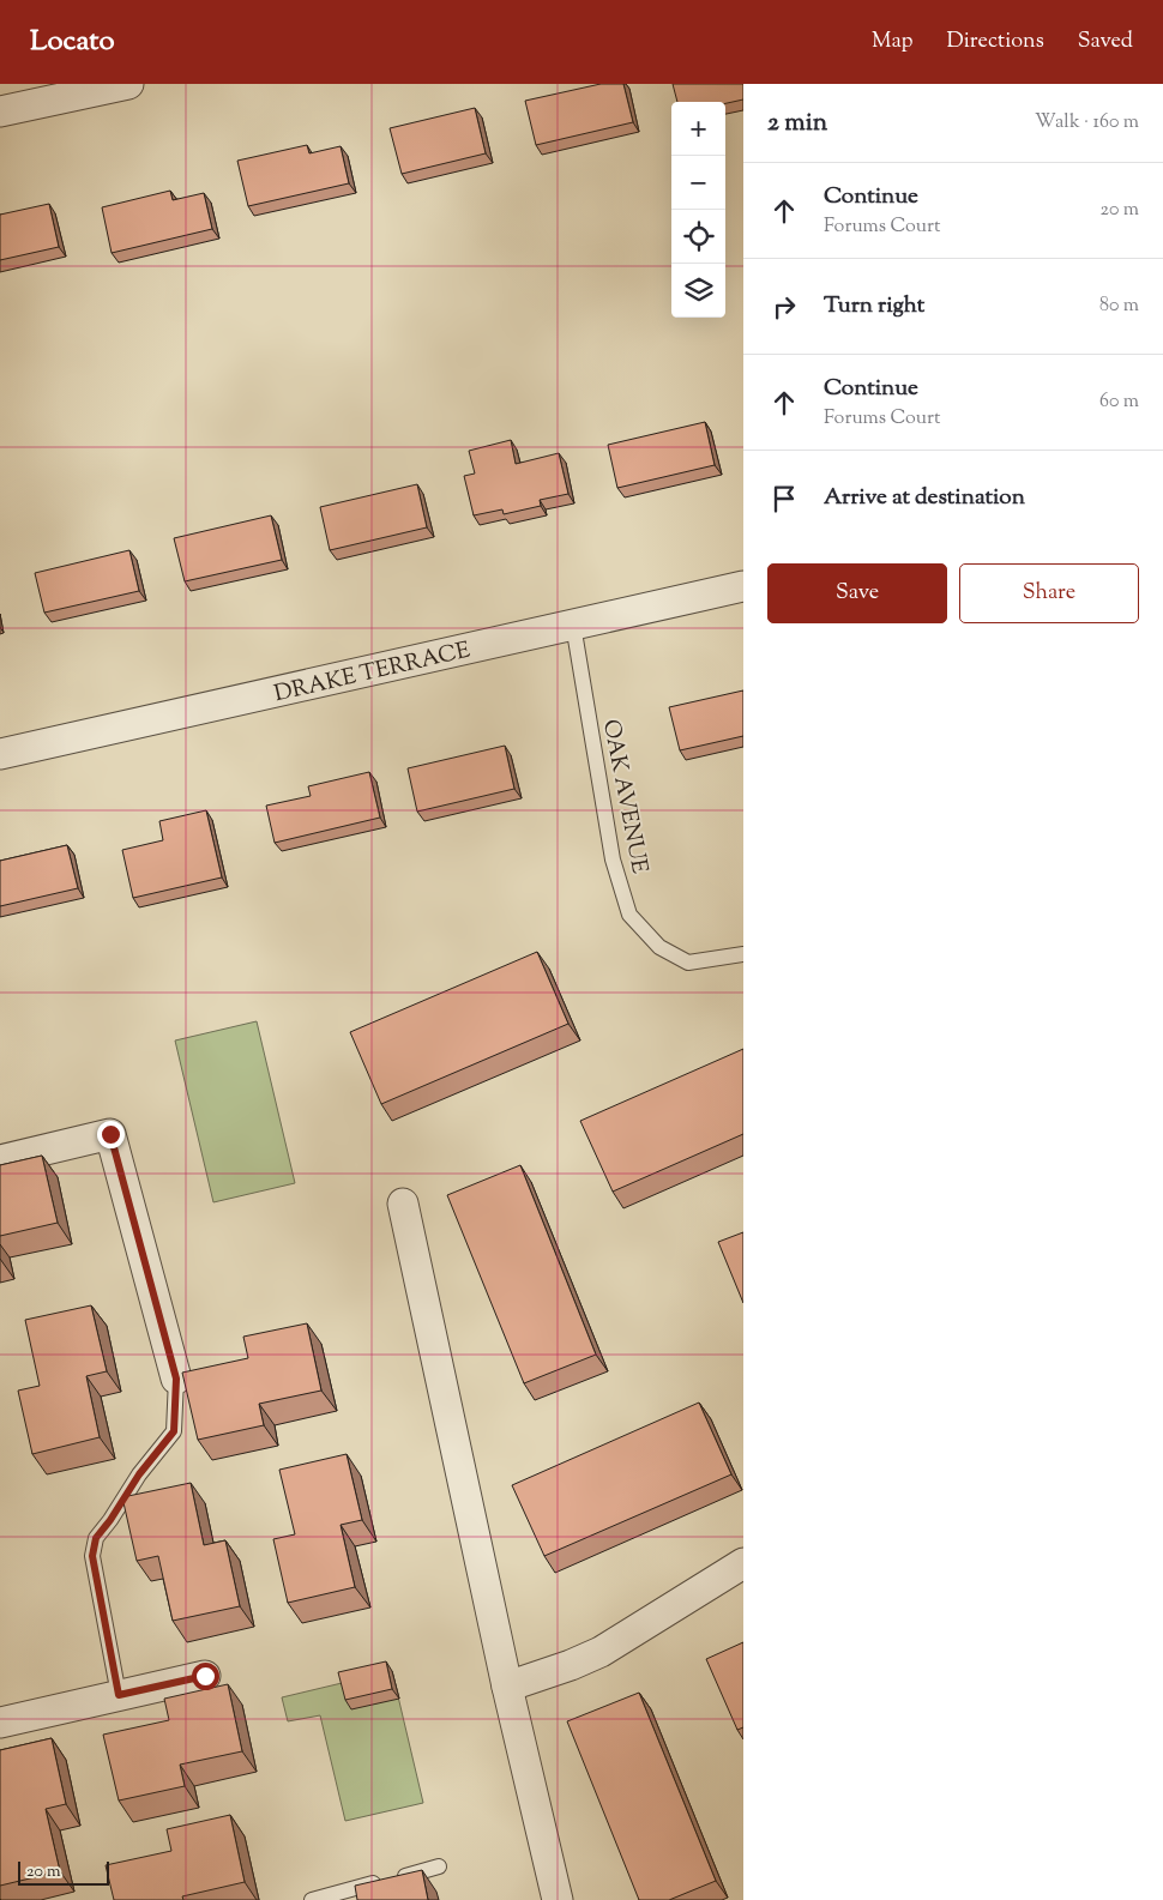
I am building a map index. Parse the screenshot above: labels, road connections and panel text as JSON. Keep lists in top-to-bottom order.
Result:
{
  "streets": {
    "street": ["DRAKE TERRACE"],
    "lane": ["OAK AVENUE"]
  },
  "crossings": [
    ["DRAKE TERRACE", "OAK AVENUE"]
  ],
  "scale_bar": "20 m",
  "page": {
    "header": "Locato",
    "nav": ["Map", "Directions", "Saved"],
    "heading": ["2 min", "Walk · 160 m"],
    "map_buttons": ["+", "−"],
    "list": [
      ["Continue", "Forums Court", "20 m"],
      ["Turn right", "80 m"],
      ["Continue", "Forums Court", "60 m"],
      "Arrive at destination"
    ],
    "buttons": ["Save", "Share"],
    "scale": "20 m"
  }
}
